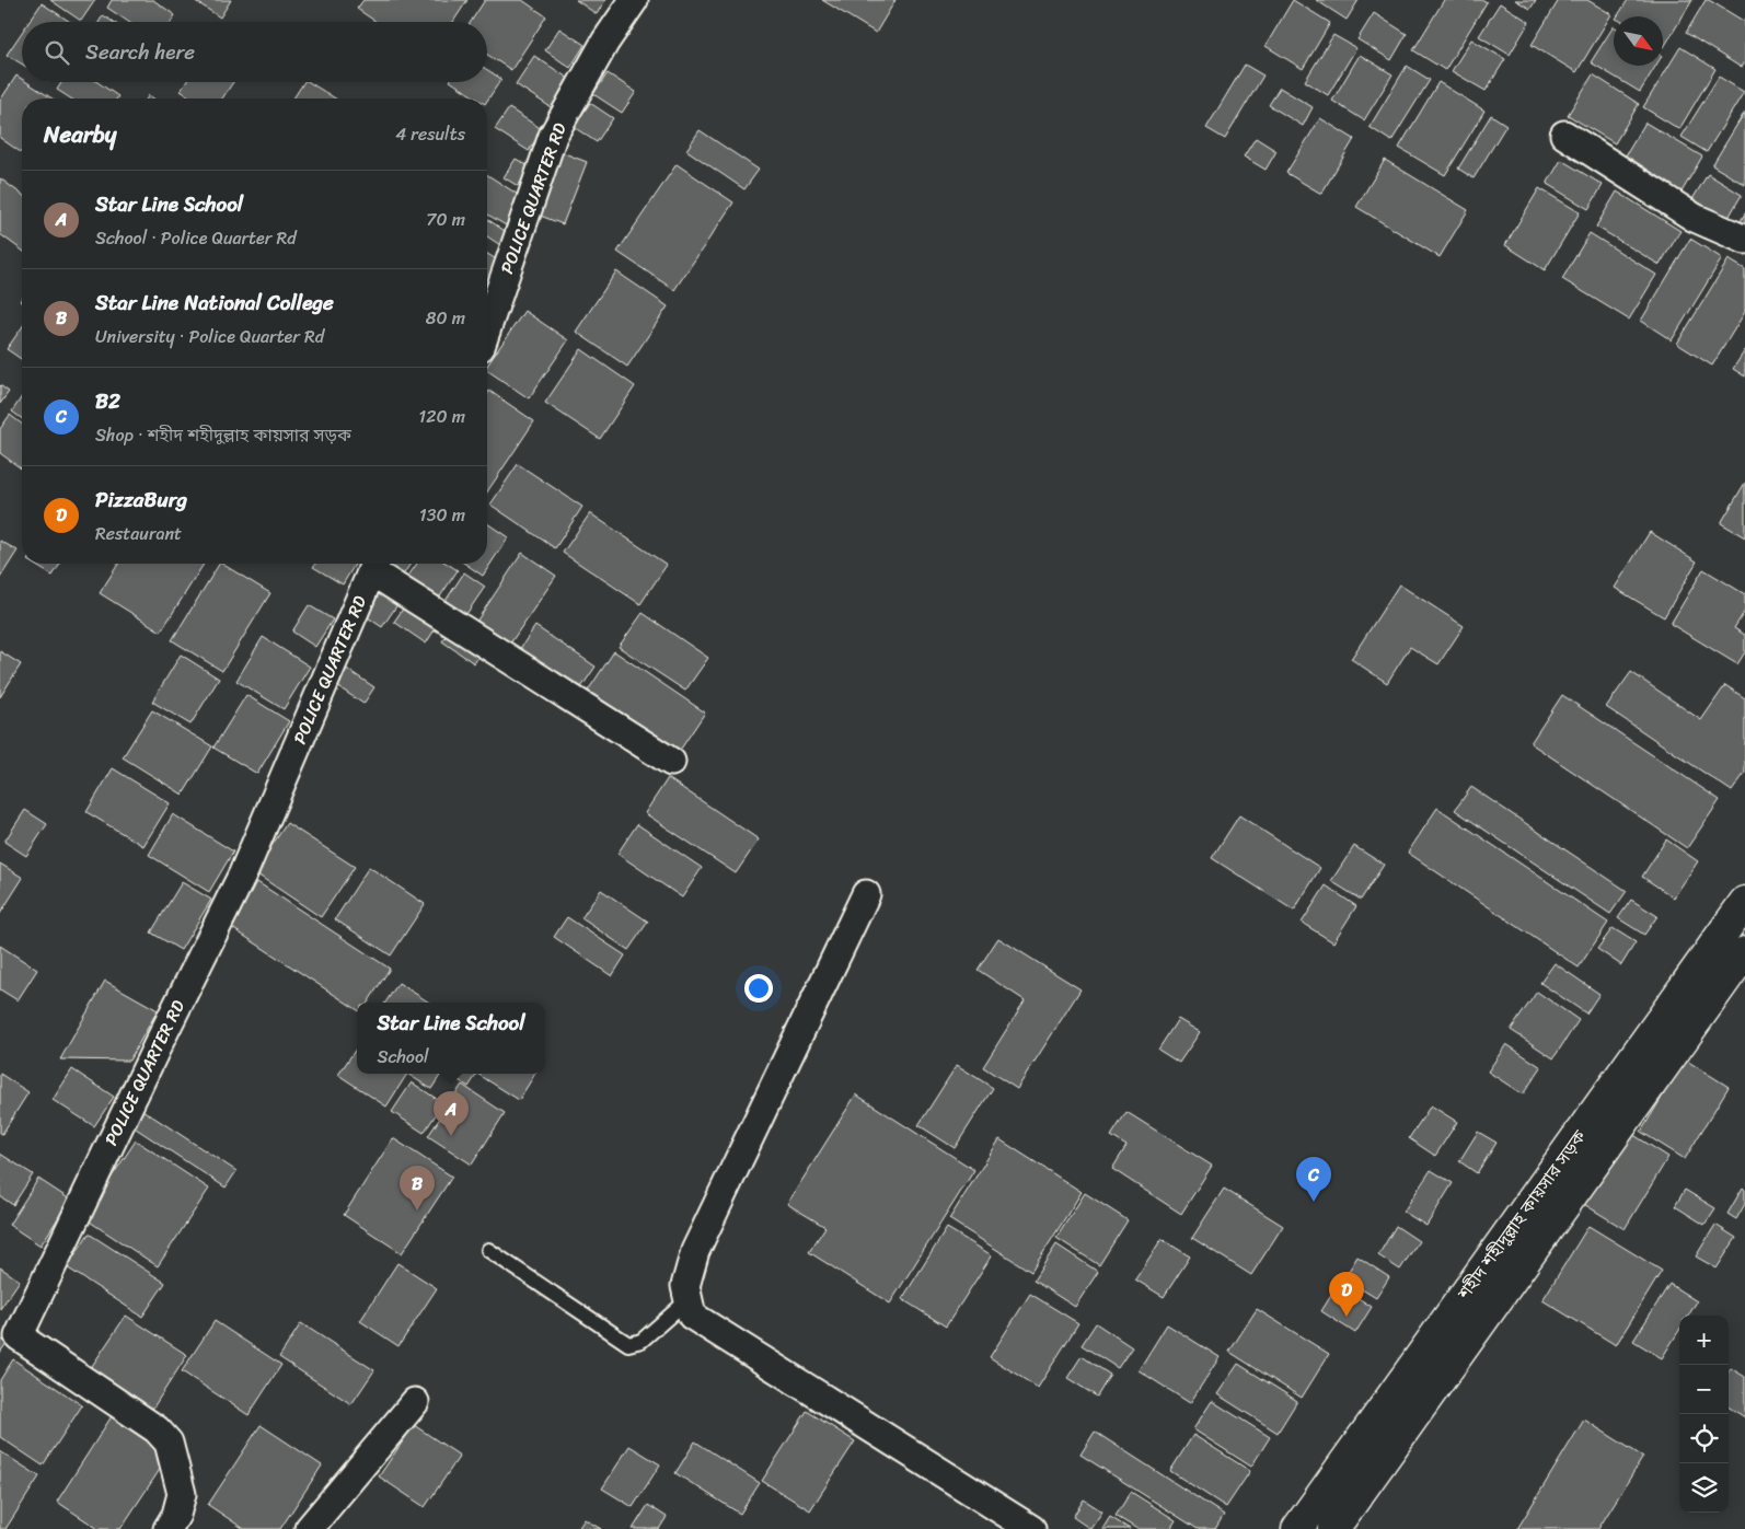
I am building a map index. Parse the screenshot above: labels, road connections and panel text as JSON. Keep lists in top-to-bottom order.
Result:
{
  "streets": {
    "main road": ["শহীদ শহীদুল্লাহ কায়সার সড়ক"],
    "street": ["POLICE QUARTER RD"]
  },
  "north": "bottom right",
  "page": {
    "search": "Search here",
    "heading": ["Nearby", "4 results"],
    "list": [
      {
        "mark": "A",
        "name": "Star Line School",
        "note": "School · Police Quarter Rd",
        "value": "70 m"
      },
      {
        "mark": "B",
        "name": "Star Line National College",
        "note": "University · Police Quarter Rd",
        "value": "80 m"
      },
      {
        "mark": "C",
        "name": "B2",
        "note": "Shop · শহীদ শহীদুল্লাহ কায়সার সড়ক",
        "value": "120 m"
      },
      {
        "mark": "D",
        "name": "PizzaBurg",
        "note": "Restaurant",
        "value": "130 m"
      }
    ],
    "popup": ["Star Line School", "School"],
    "pins": [
      "A",
      "C",
      "B",
      "D"
    ],
    "map_buttons": ["+", "−"]
  }
}
